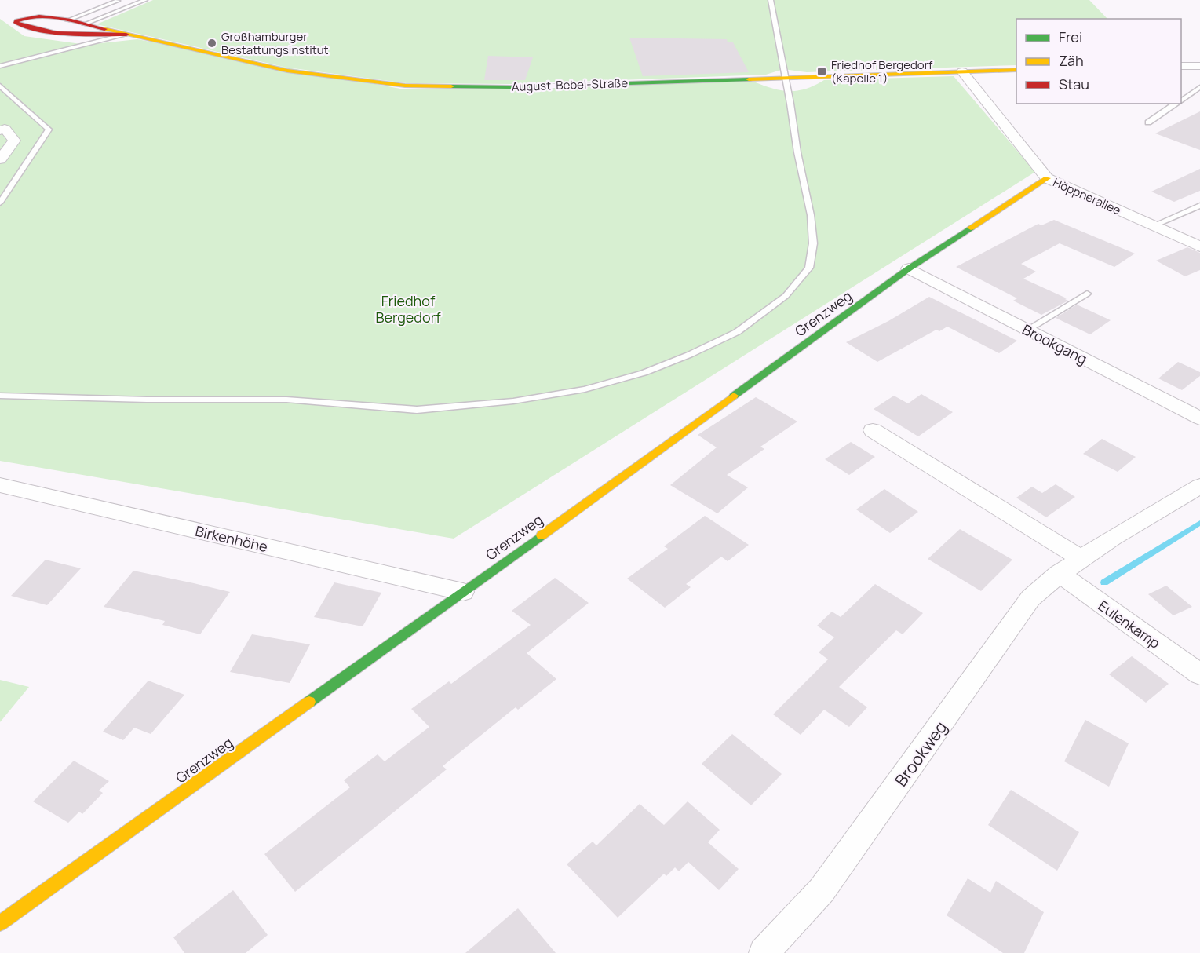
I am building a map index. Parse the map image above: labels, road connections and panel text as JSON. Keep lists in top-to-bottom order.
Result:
{
  "streets": {
    "street": [
      "August-Bebel-Straße",
      "Höppnerallee",
      "Grenzweg",
      "Brookgang",
      "Birkenhöhe",
      "Eulenkamp",
      "Brookweg"
    ]
  },
  "crossings": [
    ["August-Bebel-Straße", "Höppnerallee"],
    ["Höppnerallee", "Grenzweg"],
    ["Grenzweg", "Brookgang"],
    ["Grenzweg", "Birkenhöhe"],
    ["Eulenkamp", "Brookweg"]
  ],
  "parks": ["Friedhof Bergedorf"],
  "places": {
    "other": ["Großhamburger Bestattungsinstitut"],
    "transit": ["Friedhof Bergedorf (Kapelle 1)"]
  },
  "legend": ["Frei", "Zäh", "Stau"]
}
